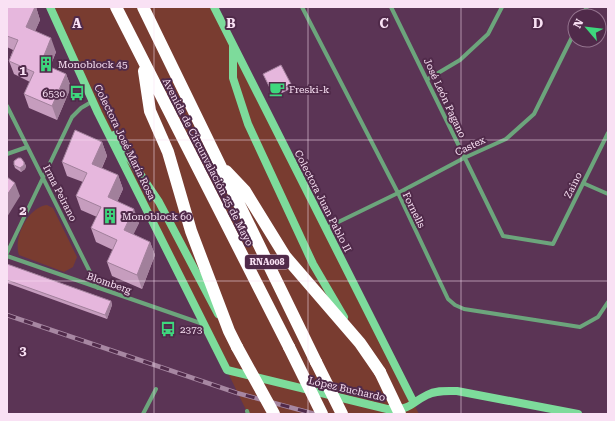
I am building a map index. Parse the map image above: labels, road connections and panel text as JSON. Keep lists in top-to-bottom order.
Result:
{
  "streets": {
    "highway": ["Avenida de Circunvalación 25 de Mayo", "RNA008"],
    "main road": ["Colectora José María Rosa", "Colectora Juan Pablo II", "López Buchardo"],
    "street": [
      "José León Pagano",
      "Castex",
      "Zaino",
      "Irma Peirano",
      "Fornells",
      "Blomberg"
    ]
  },
  "crossings": [
    ["José León Pagano", "Castex"],
    ["José León Pagano", "Zaino"],
    ["Colectora José María Rosa", "Blomberg"],
    ["Colectora José María Rosa", "López Buchardo"],
    ["Castex", "Colectora Juan Pablo II"],
    ["Castex", "Fornells"],
    ["Irma Peirano", "Blomberg"],
    ["Colectora Juan Pablo II", "López Buchardo"]
  ],
  "places": {
    "building": ["Monoblock 45", "Monoblock 60"],
    "cafe": ["Freski-k"],
    "bus stop": ["6530", "2373"]
  },
  "north": "top left",
  "grid": {
    "columns": [
      "A",
      "B",
      "C",
      "D"
    ],
    "rows": ["1", "2", "3"]
  }
}
